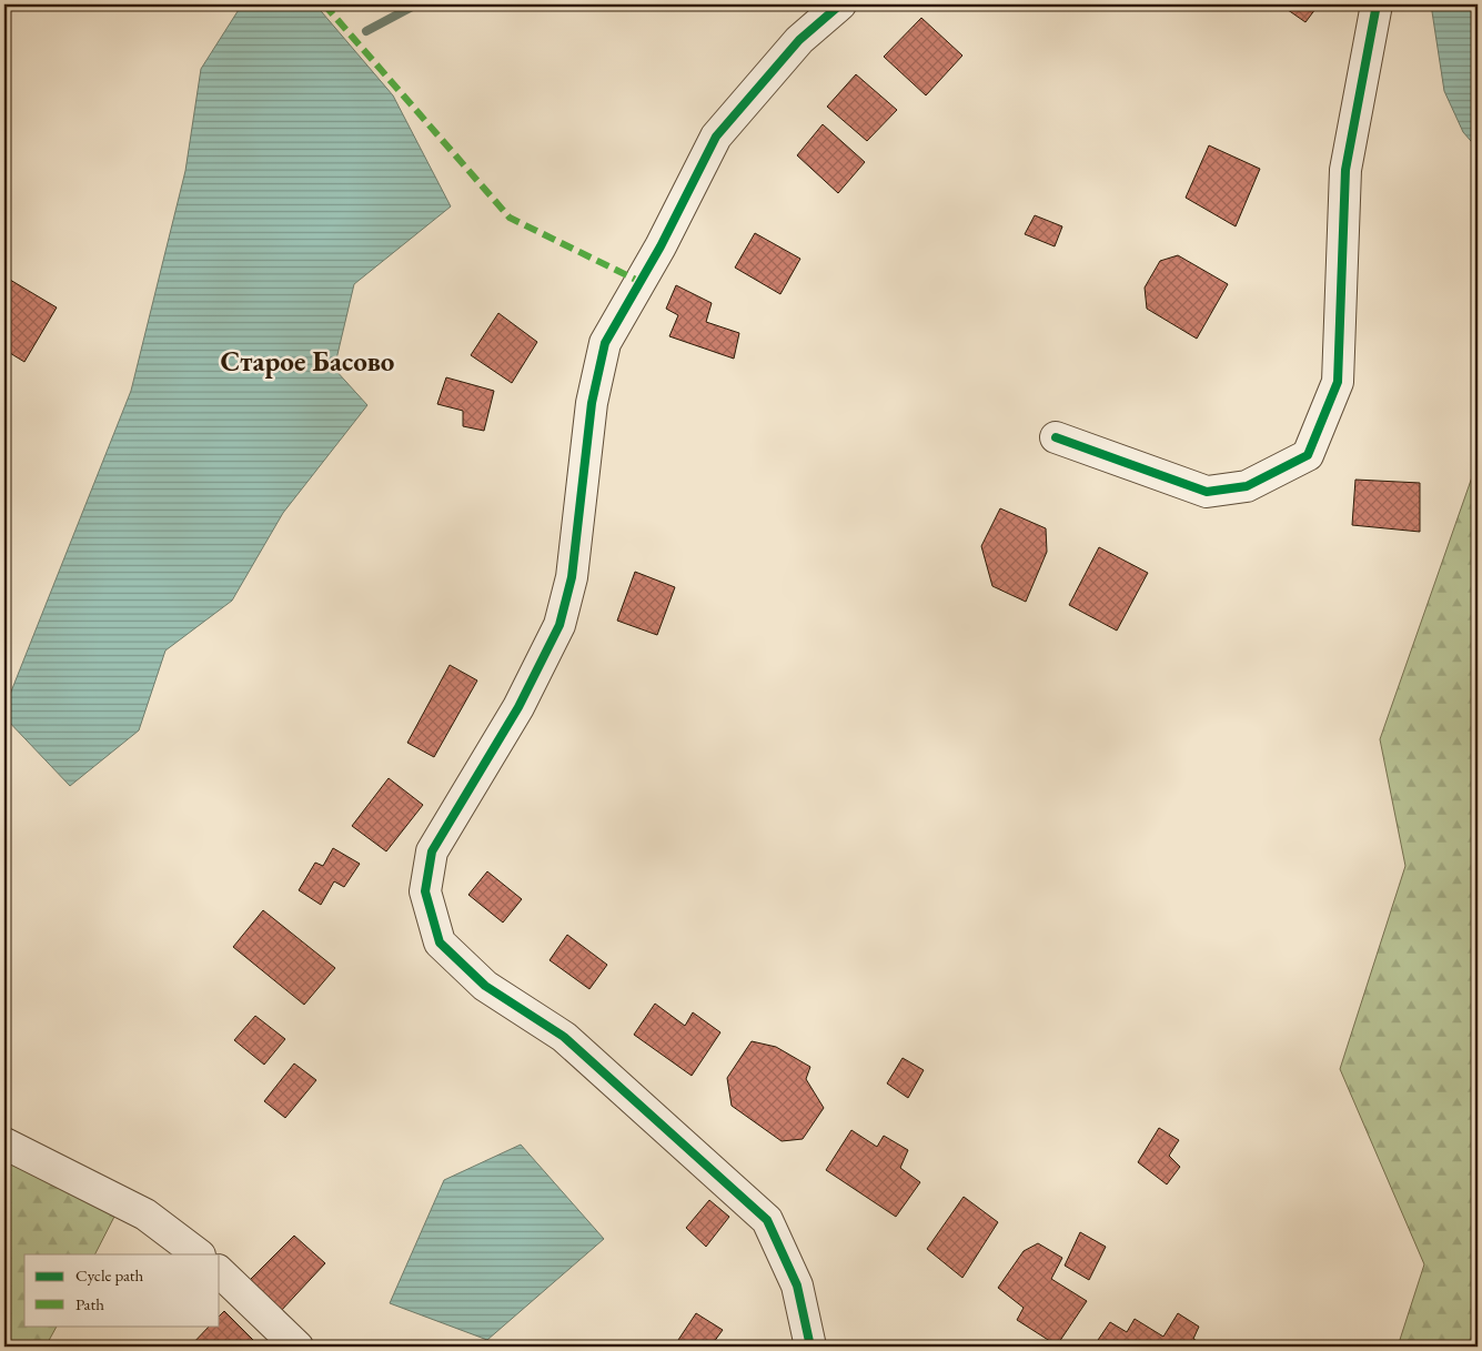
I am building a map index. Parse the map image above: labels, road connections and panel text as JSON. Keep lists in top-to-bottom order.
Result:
{
  "districts": ["Старое Басово"],
  "legend": ["Cycle path", "Path"]
}
